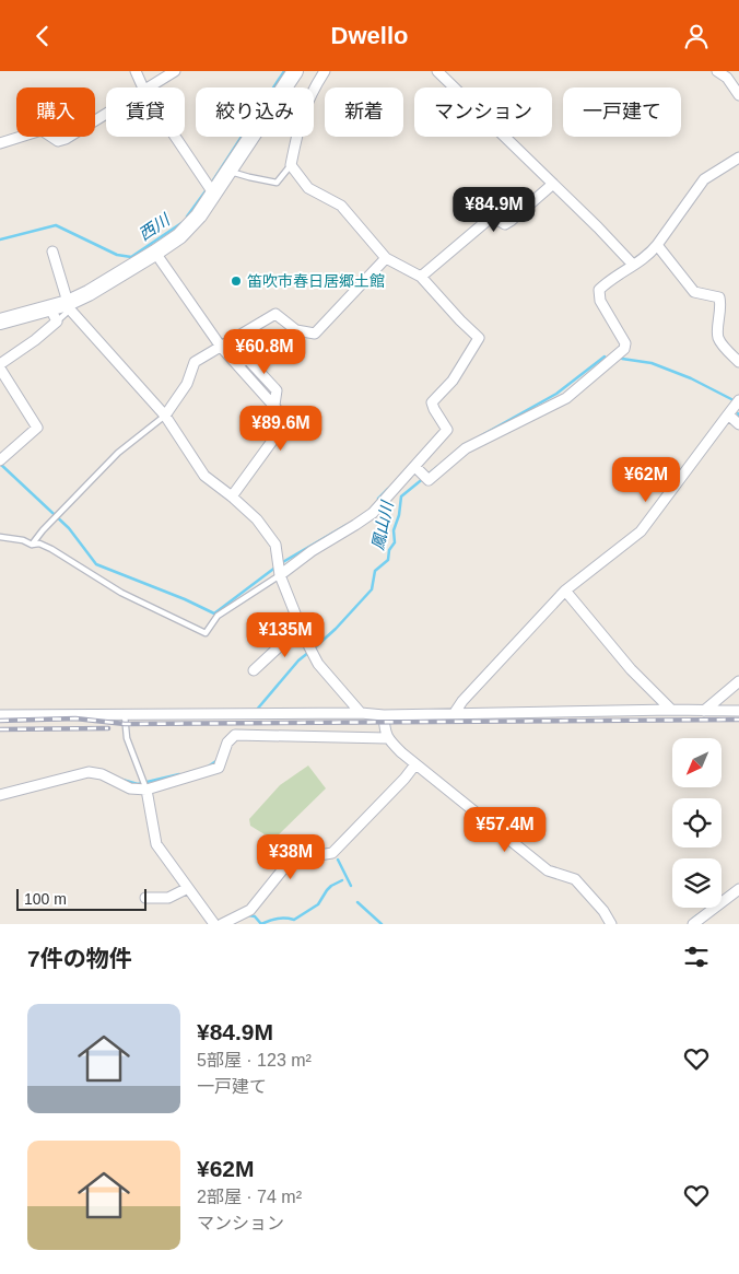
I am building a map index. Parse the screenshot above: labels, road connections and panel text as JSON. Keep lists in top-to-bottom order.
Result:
{
  "water": ["西川", "鳳山川"],
  "places": ["笛吹市春日居郷土館"],
  "scale_bar": "100 m",
  "north": "bottom left",
  "page": {
    "header": "Dwello",
    "chip": [
      "購入",
      "賃貸",
      "絞り込み",
      "新着",
      "マンション",
      "一戸建て"
    ],
    "price": [
      "¥84.9M",
      "¥60.8M",
      "¥89.6M",
      "¥62M",
      "¥135M",
      "¥57.4M",
      "¥38M"
    ],
    "scale": "100 m",
    "heading": "7件の物件",
    "list": [
      {
        "name": "¥84.9M",
        "note": "5部屋 · 123 m² · 一戸建て"
      },
      {
        "name": "¥62M",
        "note": "2部屋 · 74 m² · マンション"
      }
    ]
  }
}
